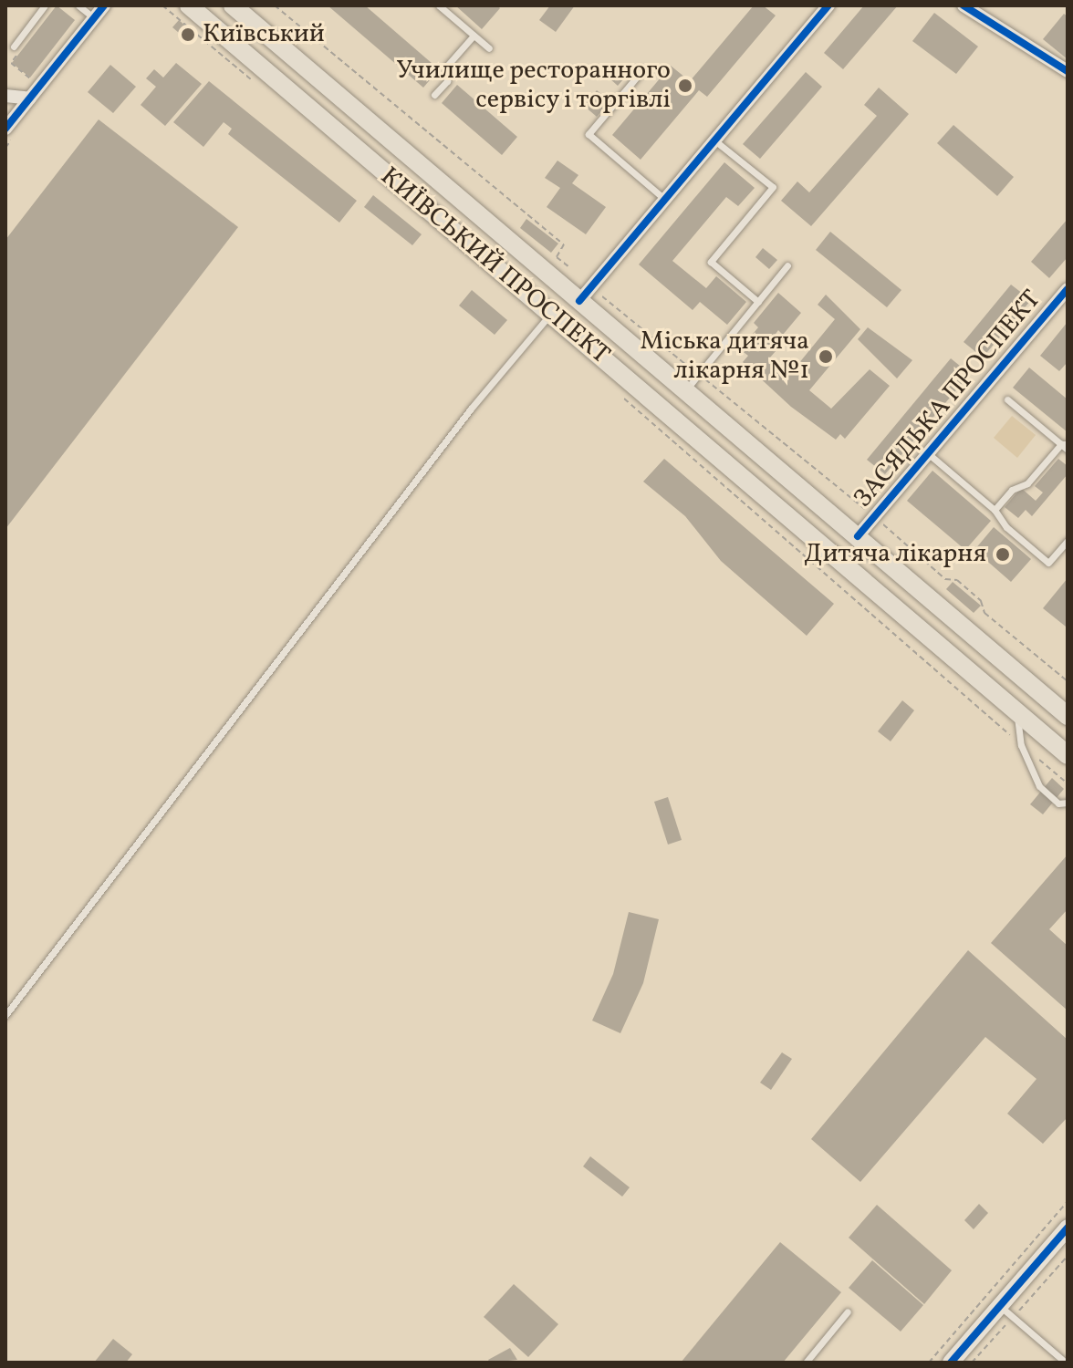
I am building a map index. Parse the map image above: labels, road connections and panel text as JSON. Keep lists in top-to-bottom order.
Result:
{
  "streets": {
    "main road": ["КИЇВСЬКИЙ ПРОСПЕКТ"],
    "street": ["ЗАСЯДЬКА ПРОСПЕКТ"]
  },
  "crossings": [
    ["КИЇВСЬКИЙ ПРОСПЕКТ", "ЗАСЯДЬКА ПРОСПЕКТ"]
  ],
  "places": [
    "Київський",
    "Училище ресторанного сервісу і торгівлі",
    "Міська дитяча лікарня №1",
    "Дитяча лікарня"
  ]
}
